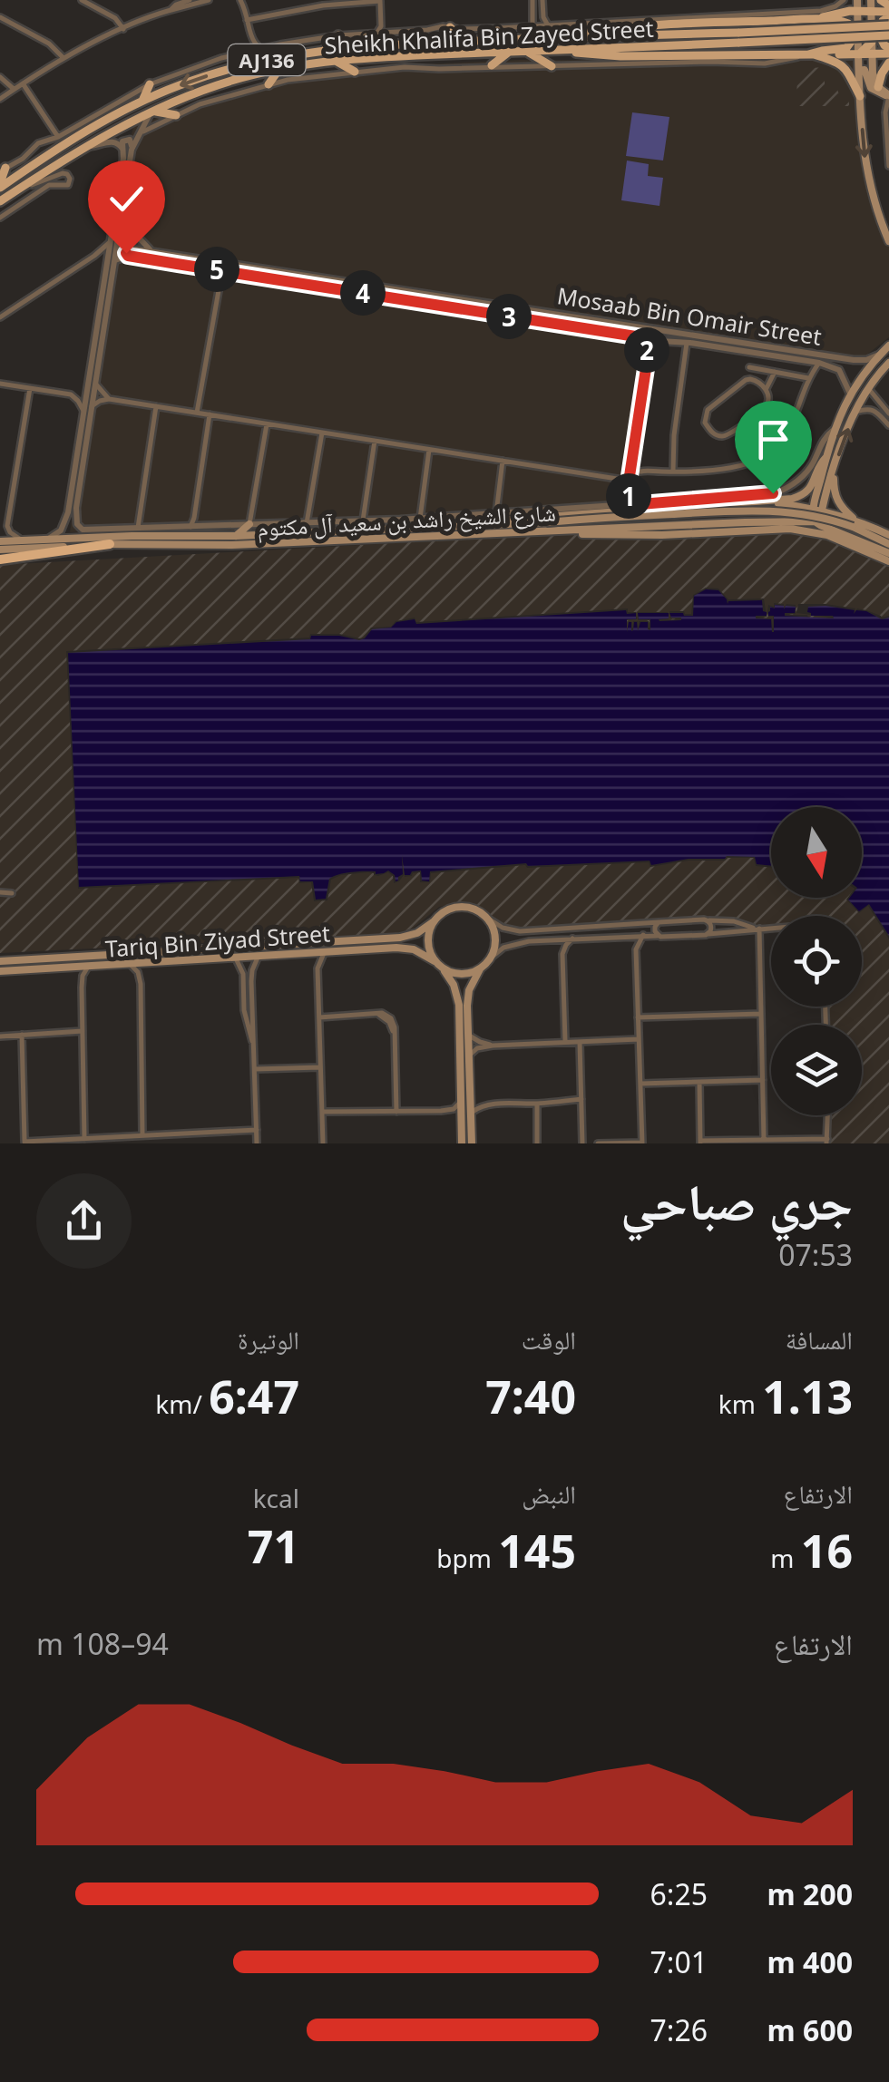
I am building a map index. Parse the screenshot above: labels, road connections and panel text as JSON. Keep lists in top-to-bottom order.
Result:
{
  "streets": {
    "main road": [
      "Sheikh Khalifa Bin Zayed Street",
      "AJ136",
      "شارع الشيخ راشد بن سعيد آل مكتوم",
      "Tariq Bin Ziyad Street"
    ],
    "street": ["Mosaab Bin Omair Street"]
  },
  "crossings": [
    ["Sheikh Khalifa Bin Zayed Street", "AJ136"]
  ],
  "north": "bottom",
  "page": {
    "pins": [
      "5",
      "4",
      "3",
      "2",
      "1"
    ],
    "heading": ["جري صباحي", "07:53"],
    "stats": [
      ["المسافة", "1.13 km"],
      ["الوقت", "7:40"],
      ["الوتيرة", "6:47 /km"],
      ["الارتفاع", "16 m"],
      ["النبض", "145 bpm"],
      ["kcal", "71"]
    ],
    "chart": ["الارتفاع", "94–108 m"],
    "list": [
      {
        "name": "200 m",
        "note": "6:25"
      },
      {
        "name": "400 m",
        "note": "7:01"
      },
      {
        "name": "600 m",
        "note": "7:26"
      }
    ]
  }
}
